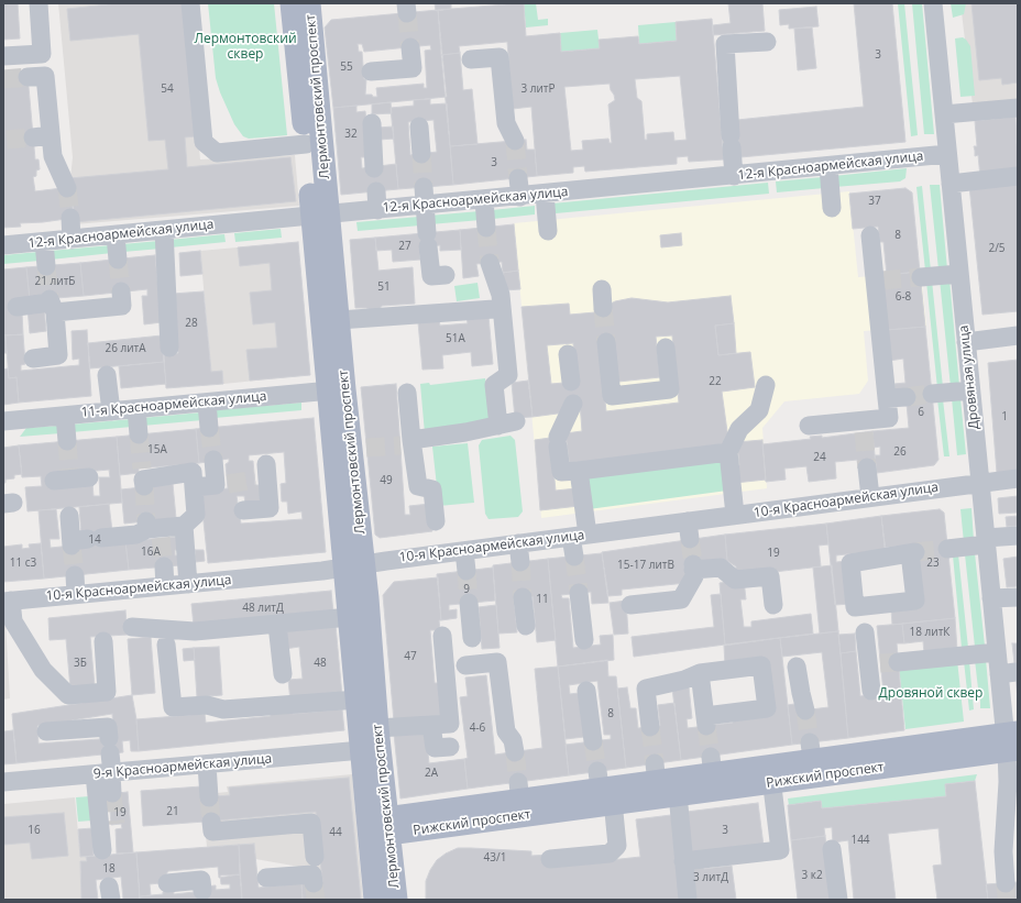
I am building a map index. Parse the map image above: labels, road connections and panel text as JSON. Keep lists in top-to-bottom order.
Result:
{
  "streets": {
    "main road": ["Лермонтовский проспект", "Рижский проспект"],
    "street": [
      "12-я Красноармейская улица",
      "Дровяная улица",
      "11-я Красноармейская улица",
      "10-я Красноармейская улица",
      "9-я Красноармейская улица"
    ]
  },
  "crossings": [
    ["Лермонтовский проспект", "12-я Красноармейская улица"],
    ["Лермонтовский проспект", "11-я Красноармейская улица"],
    ["Лермонтовский проспект", "10-я Красноармейская улица"],
    ["Лермонтовский проспект", "9-я Красноармейская улица"],
    ["Лермонтовский проспект", "Рижский проспект"],
    ["12-я Красноармейская улица", "Дровяная улица"],
    ["Дровяная улица", "10-я Красноармейская улица"],
    ["Дровяная улица", "Рижский проспект"]
  ],
  "parks": ["Лермонтовский сквер", "Дровяной сквер"],
  "house_numbers": [
    "3",
    "55",
    "54",
    "3 литР",
    "32",
    "3",
    "37",
    "8",
    "27",
    "2/5",
    "21 литБ",
    "51",
    "6-8",
    "28",
    "51А",
    "26 литА",
    "22",
    "6",
    "1",
    "15А",
    "26",
    "24",
    "49",
    "14",
    "16А",
    "19",
    "11 с3",
    "23",
    "15-17 литВ",
    "9",
    "11",
    "48 литД",
    "18 литК",
    "47",
    "3Б",
    "48",
    "8",
    "4-6",
    "2А",
    "21",
    "19",
    "16",
    "3",
    "44",
    "144",
    "43/1",
    "18",
    "3 к2",
    "3 литД"
  ]
}
